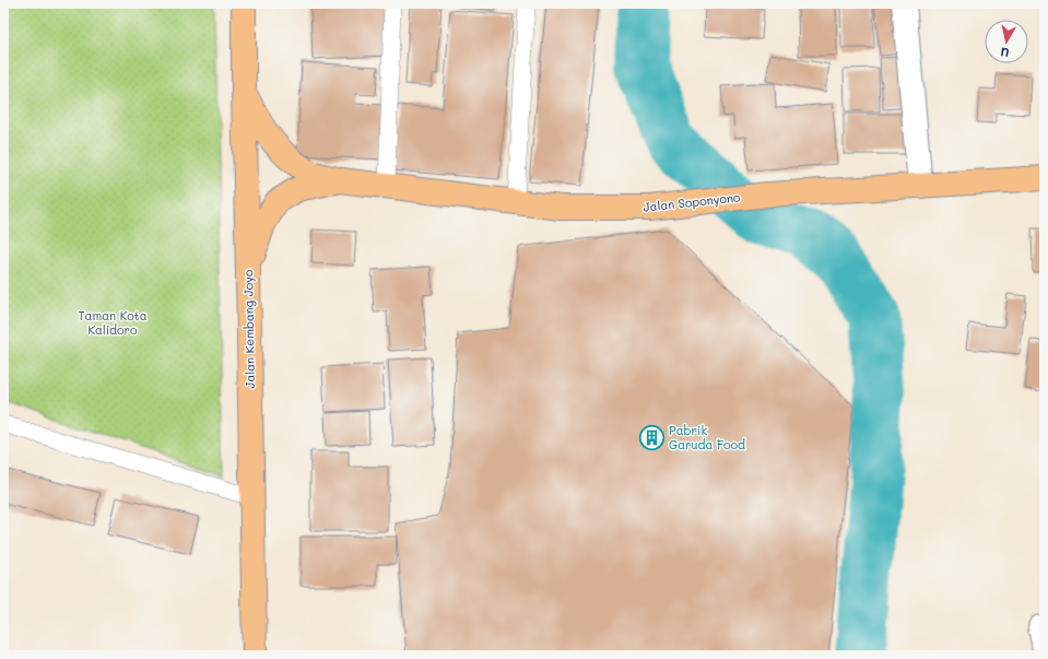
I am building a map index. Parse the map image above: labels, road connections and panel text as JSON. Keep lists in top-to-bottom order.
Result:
{
  "streets": {
    "main road": ["Jalan Soponyono", "Jalan Kembang Joyo"]
  },
  "parks": ["Taman Kota Kalidoro"],
  "places": {
    "building": ["Pabrik Garuda Food"]
  },
  "north": "bottom"
}
